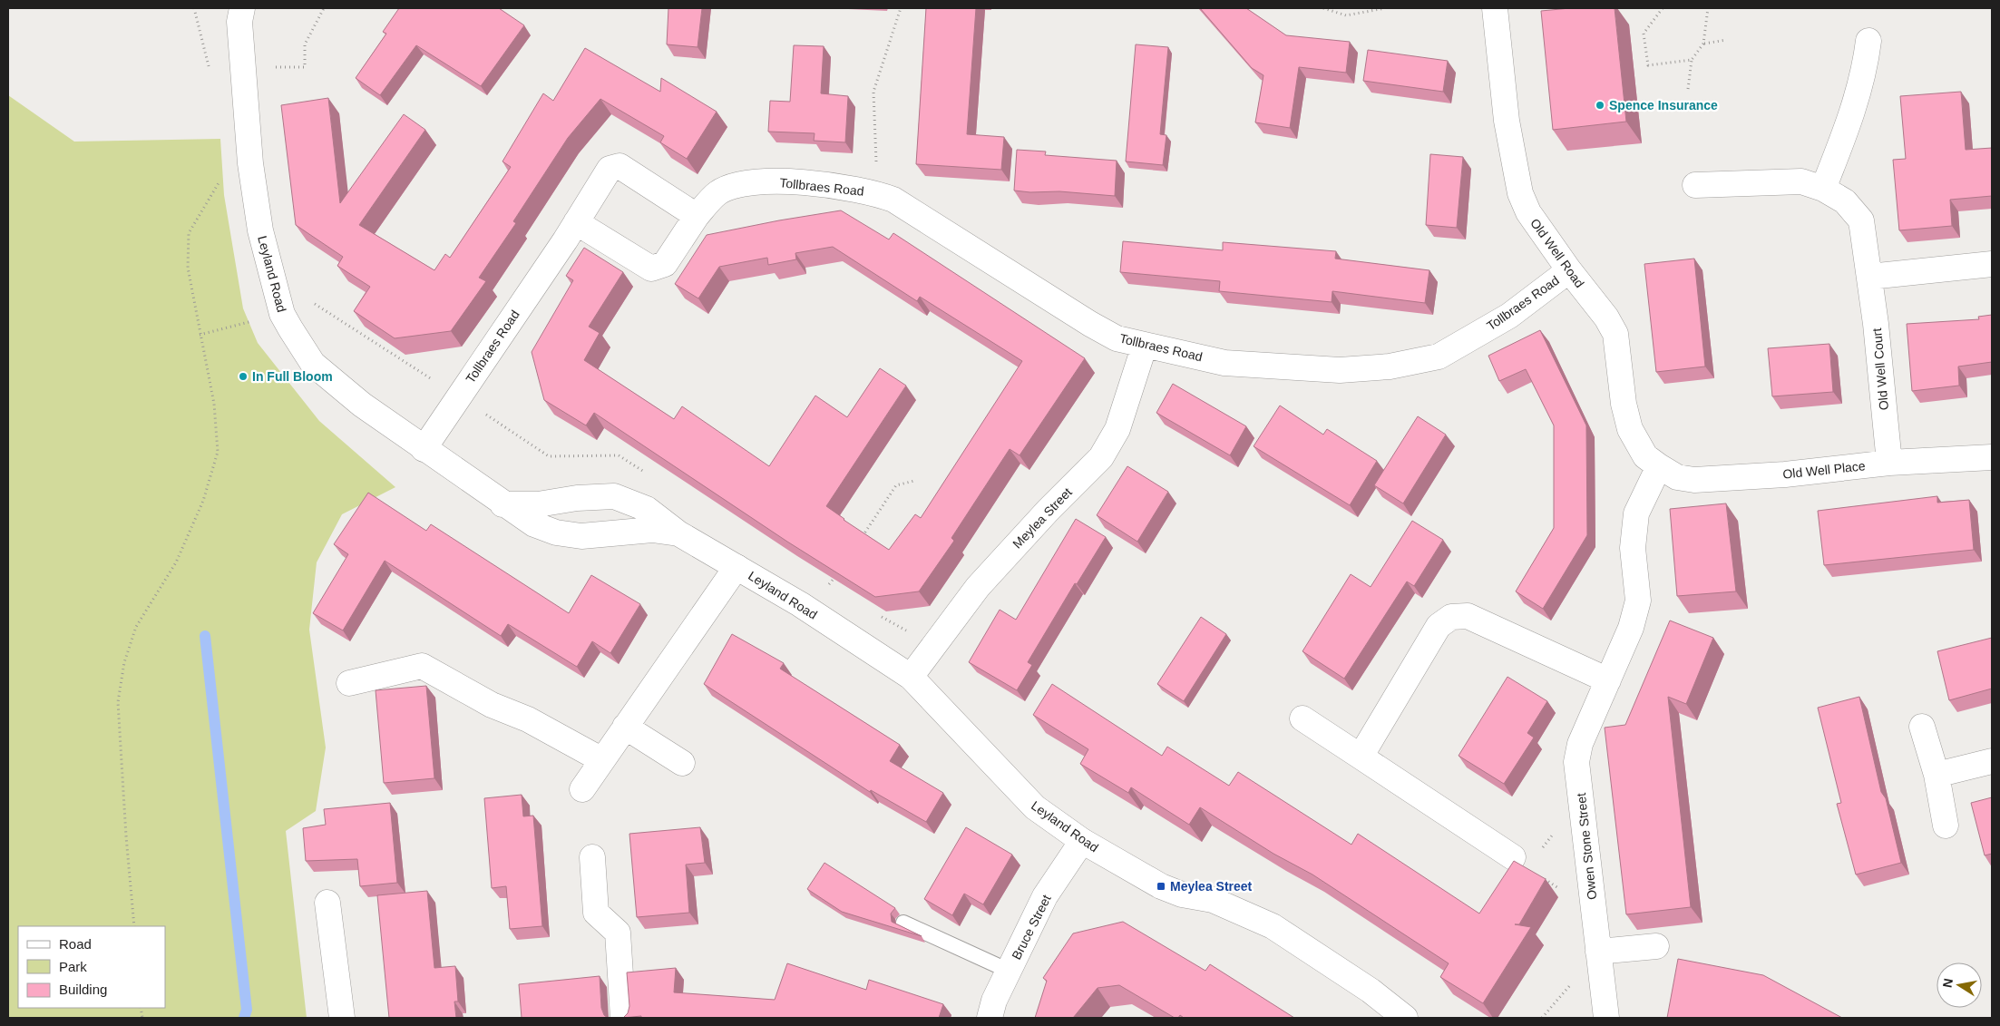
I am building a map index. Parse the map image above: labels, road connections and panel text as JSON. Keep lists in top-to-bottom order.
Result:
{
  "streets": {
    "street": [
      "Tollbraes Road",
      "Old Well Road",
      "Leyland Road",
      "Old Well Court",
      "Old Well Place",
      "Meylea Street",
      "Owen Stone Street",
      "Bruce Street"
    ]
  },
  "crossings": [
    ["Tollbraes Road", "Old Well Road"],
    ["Tollbraes Road", "Leyland Road"],
    ["Tollbraes Road", "Meylea Street"],
    ["Old Well Road", "Old Well Place"],
    ["Old Well Road", "Owen Stone Street"],
    ["Leyland Road", "Meylea Street"],
    ["Leyland Road", "Bruce Street"],
    ["Old Well Court", "Old Well Place"],
    ["Old Well Place", "Owen Stone Street"]
  ],
  "places": {
    "other": ["Spence Insurance", "In Full Bloom"],
    "transit": ["Meylea Street"]
  },
  "legend": ["Road", "Park", "Building"],
  "north": "left"
}
